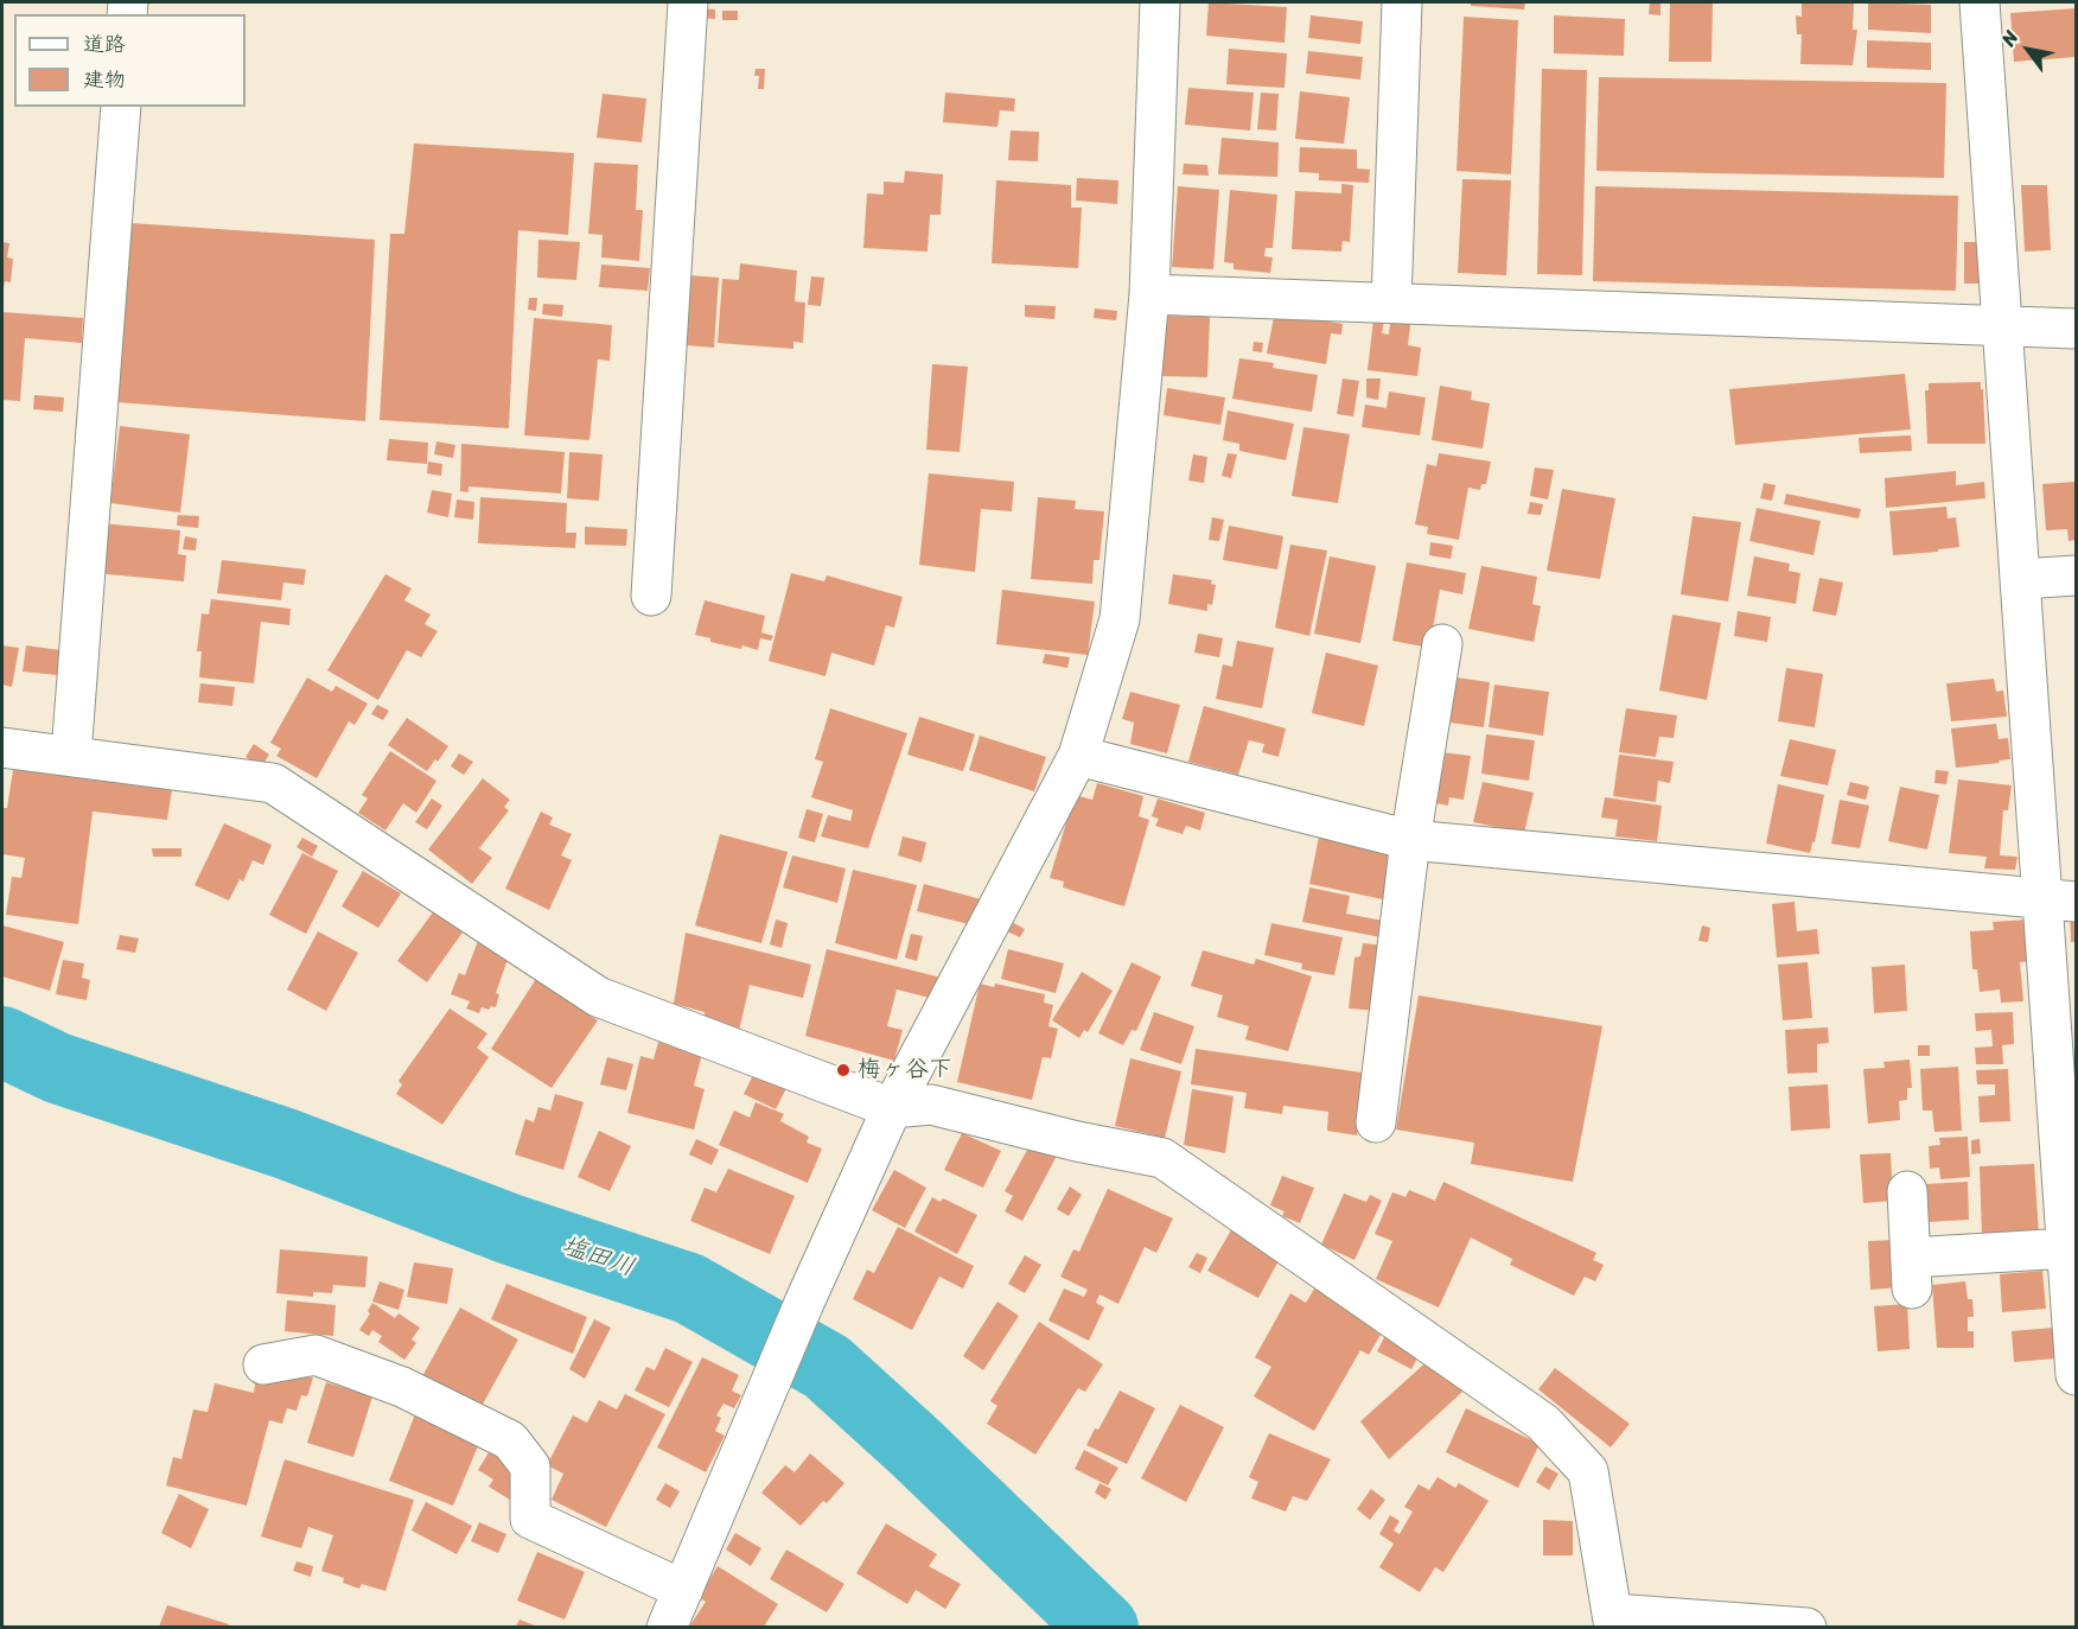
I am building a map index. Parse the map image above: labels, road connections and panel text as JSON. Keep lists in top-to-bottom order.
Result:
{
  "water": ["塩田川"],
  "places": ["梅ヶ谷下"],
  "legend": ["道路", "建物"],
  "north": "top left"
}
